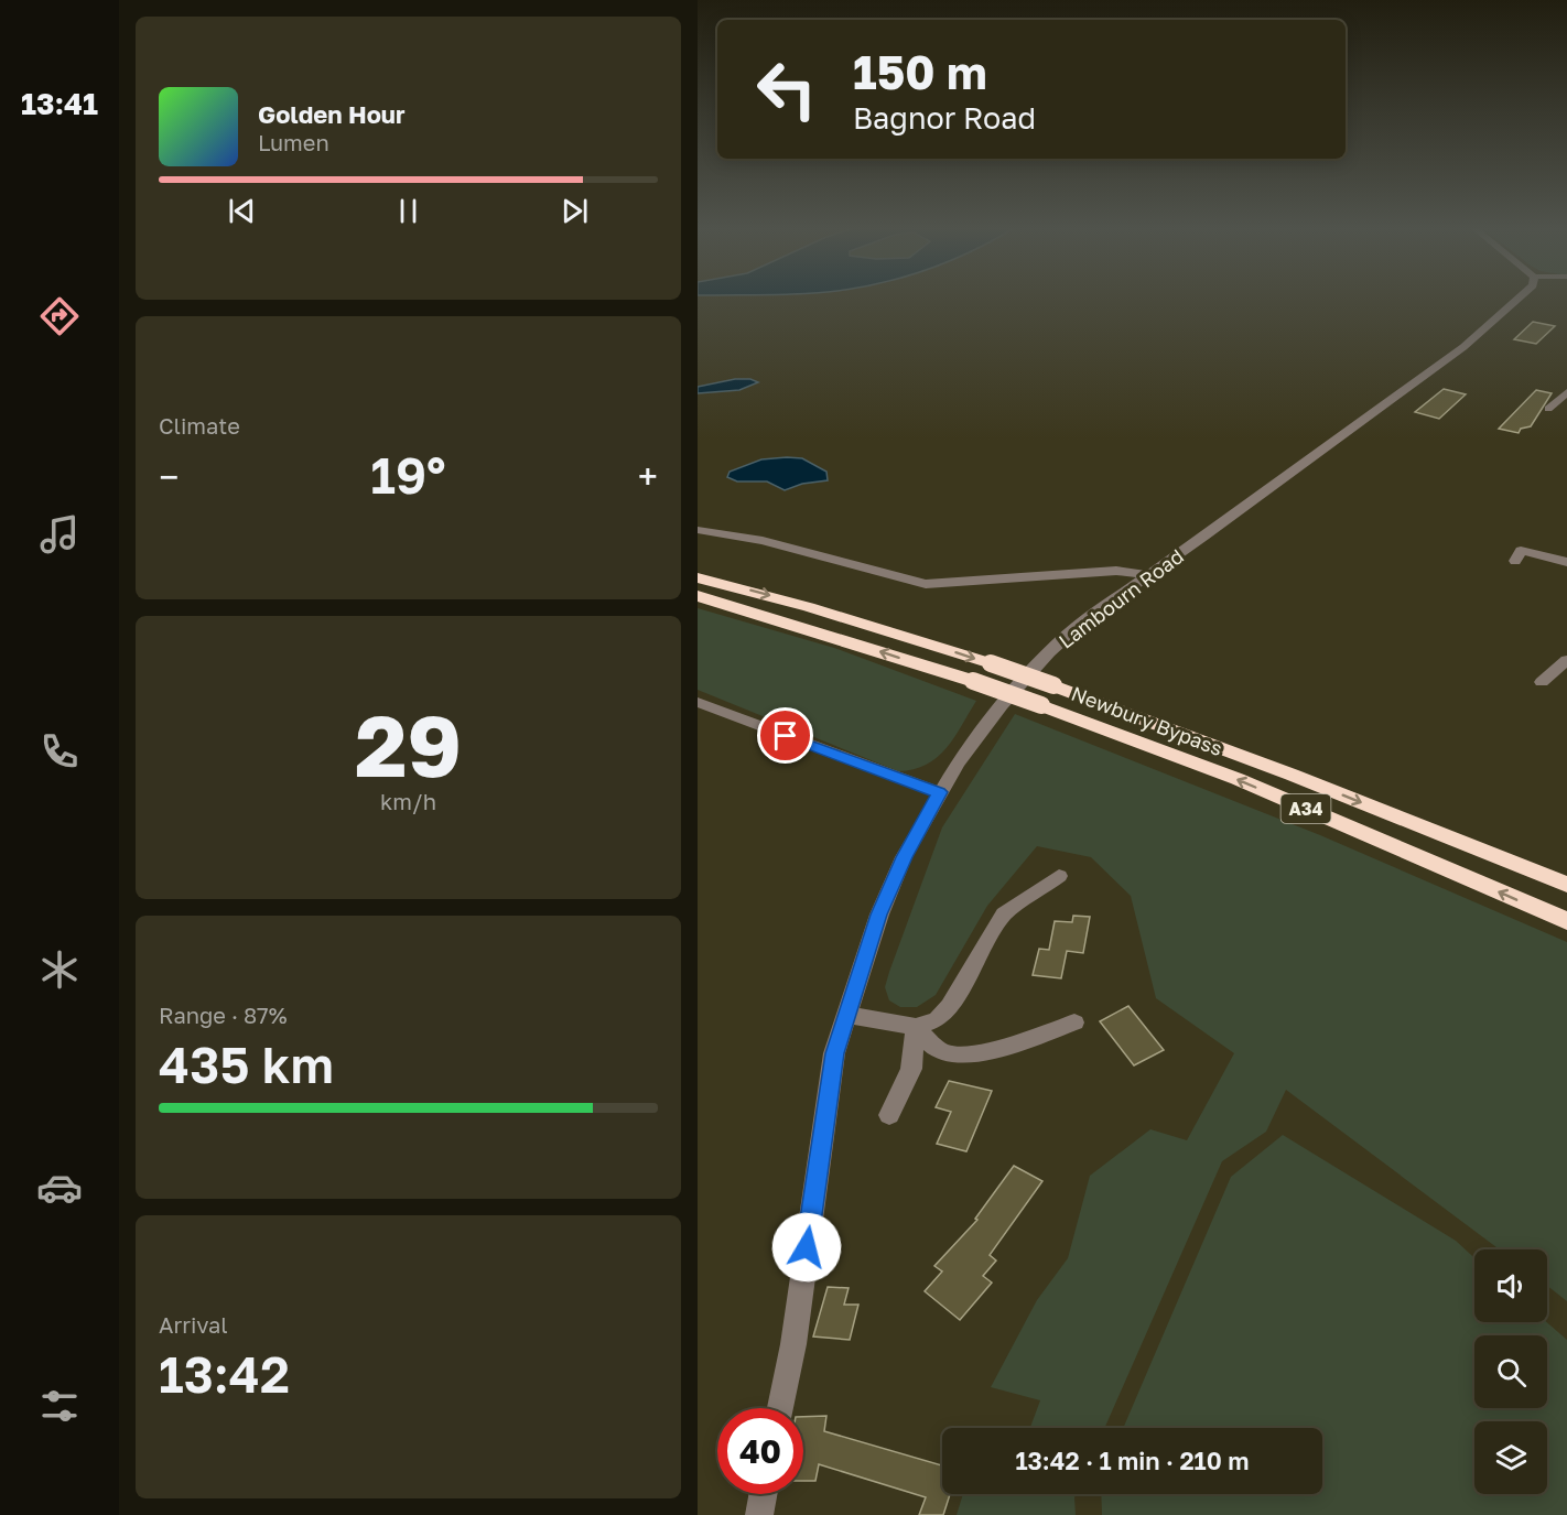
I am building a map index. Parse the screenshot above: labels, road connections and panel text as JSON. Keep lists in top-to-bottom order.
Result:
{
  "streets": {
    "highway": ["Newbury Bypass", "A34"],
    "street": ["Lambourn Road"]
  },
  "page": {
    "tabs": "13:41",
    "turn": ["150 m", "Bagnor Road"],
    "song": ["Golden Hour", "Lumen"],
    "tile": [
      "Climate",
      ["29", "km/h"],
      ["Range · 87%", "435 km"],
      ["Arrival", "13:42"]
    ],
    "heat": ["−", "19°", "+"],
    "limit": "40",
    "trip": "13:42 · 1 min · 210 m"
  }
}
